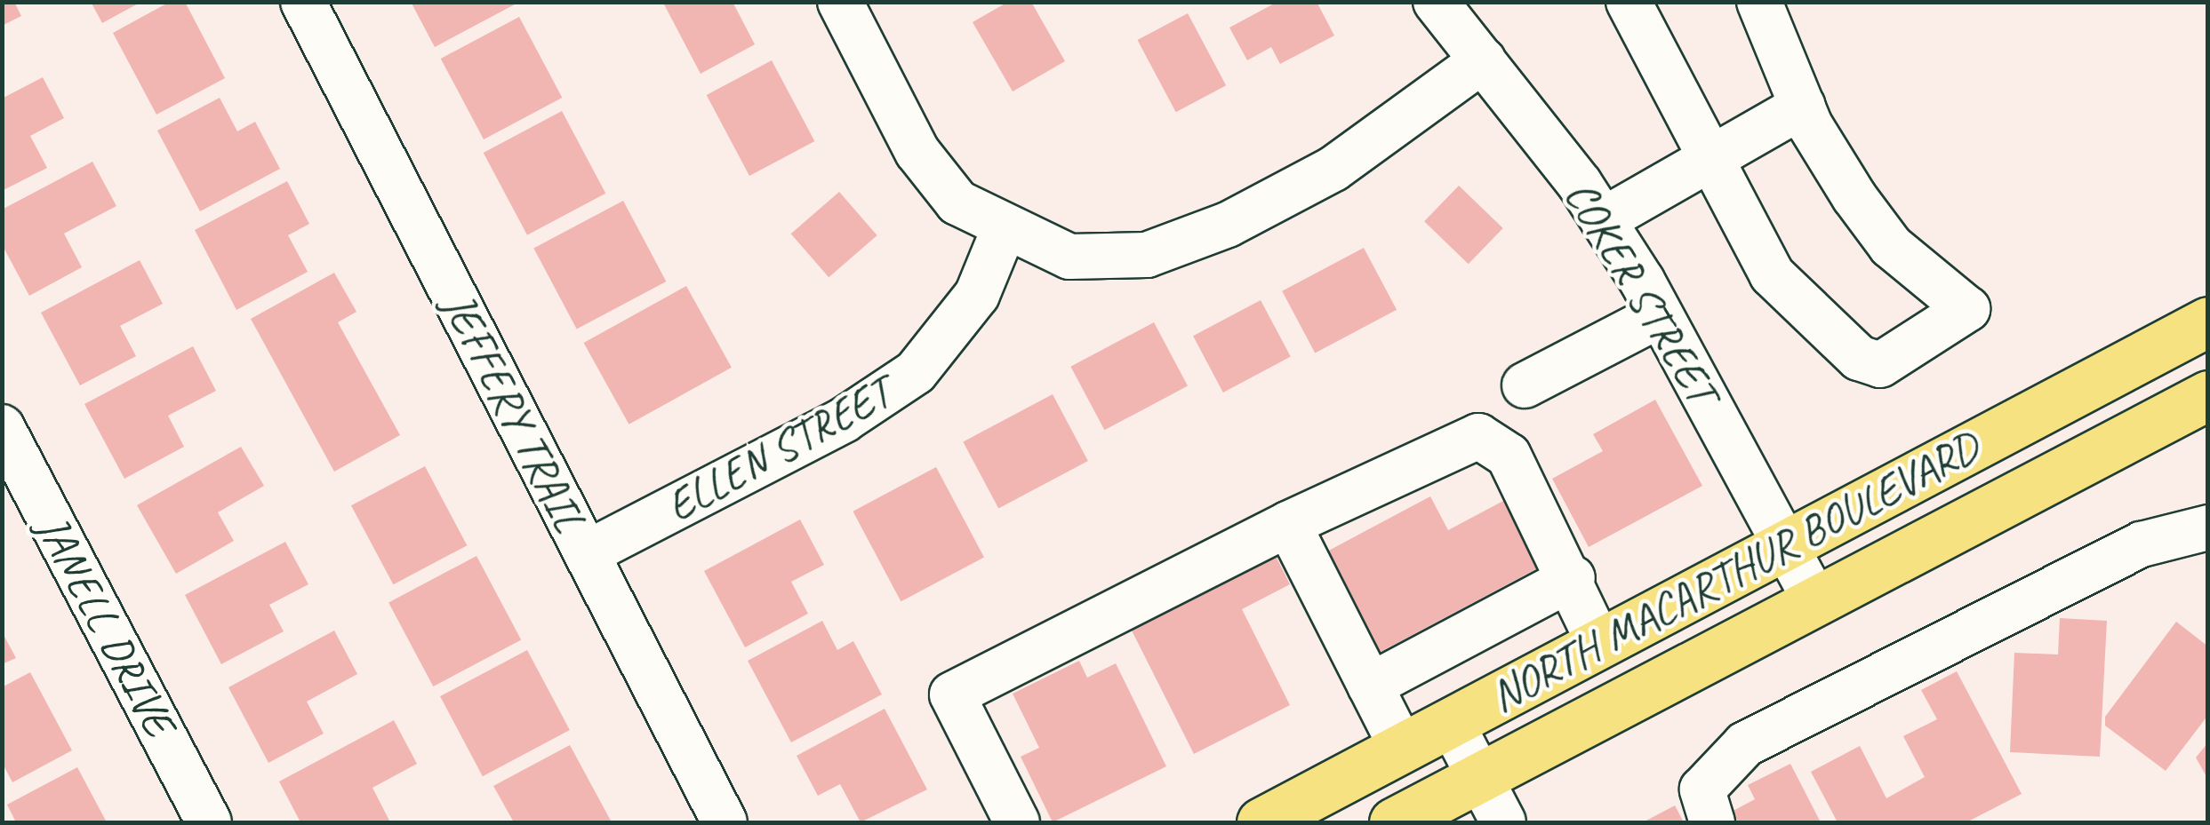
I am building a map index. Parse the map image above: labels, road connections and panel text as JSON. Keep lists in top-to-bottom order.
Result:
{
  "streets": {
    "main road": ["NORTH MACARTHUR BOULEVARD"],
    "street": [
      "COKER STREET",
      "JEFFERY TRAIL",
      "ELLEN STREET",
      "JANELL DRIVE"
    ]
  },
  "crossings": [
    ["COKER STREET", "NORTH MACARTHUR BOULEVARD"],
    ["JEFFERY TRAIL", "ELLEN STREET"]
  ]
}
